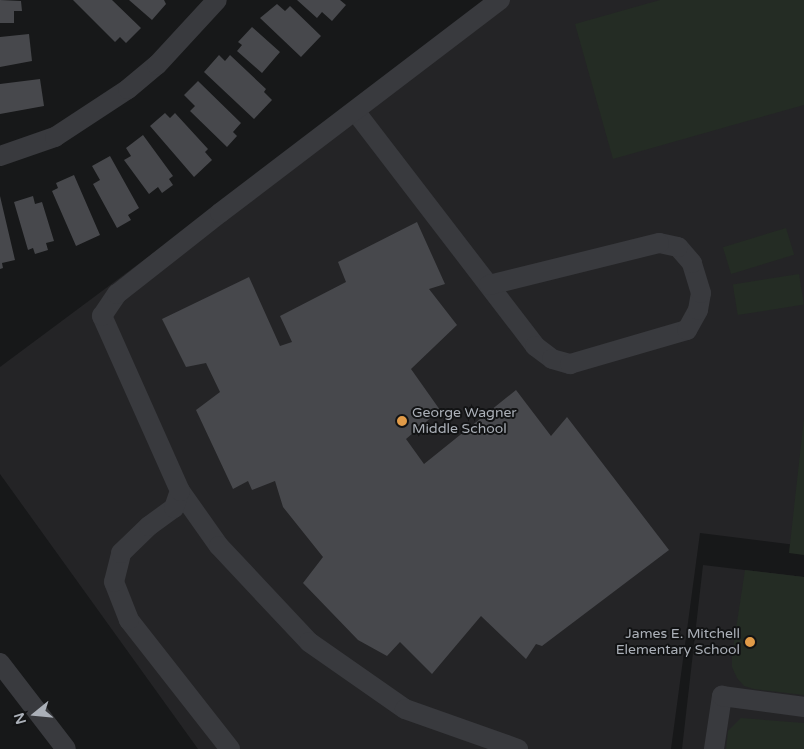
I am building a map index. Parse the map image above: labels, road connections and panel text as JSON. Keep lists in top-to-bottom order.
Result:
{
  "places": ["George Wagner Middle School", "James E. Mitchell Elementary School"],
  "north": "left"
}
